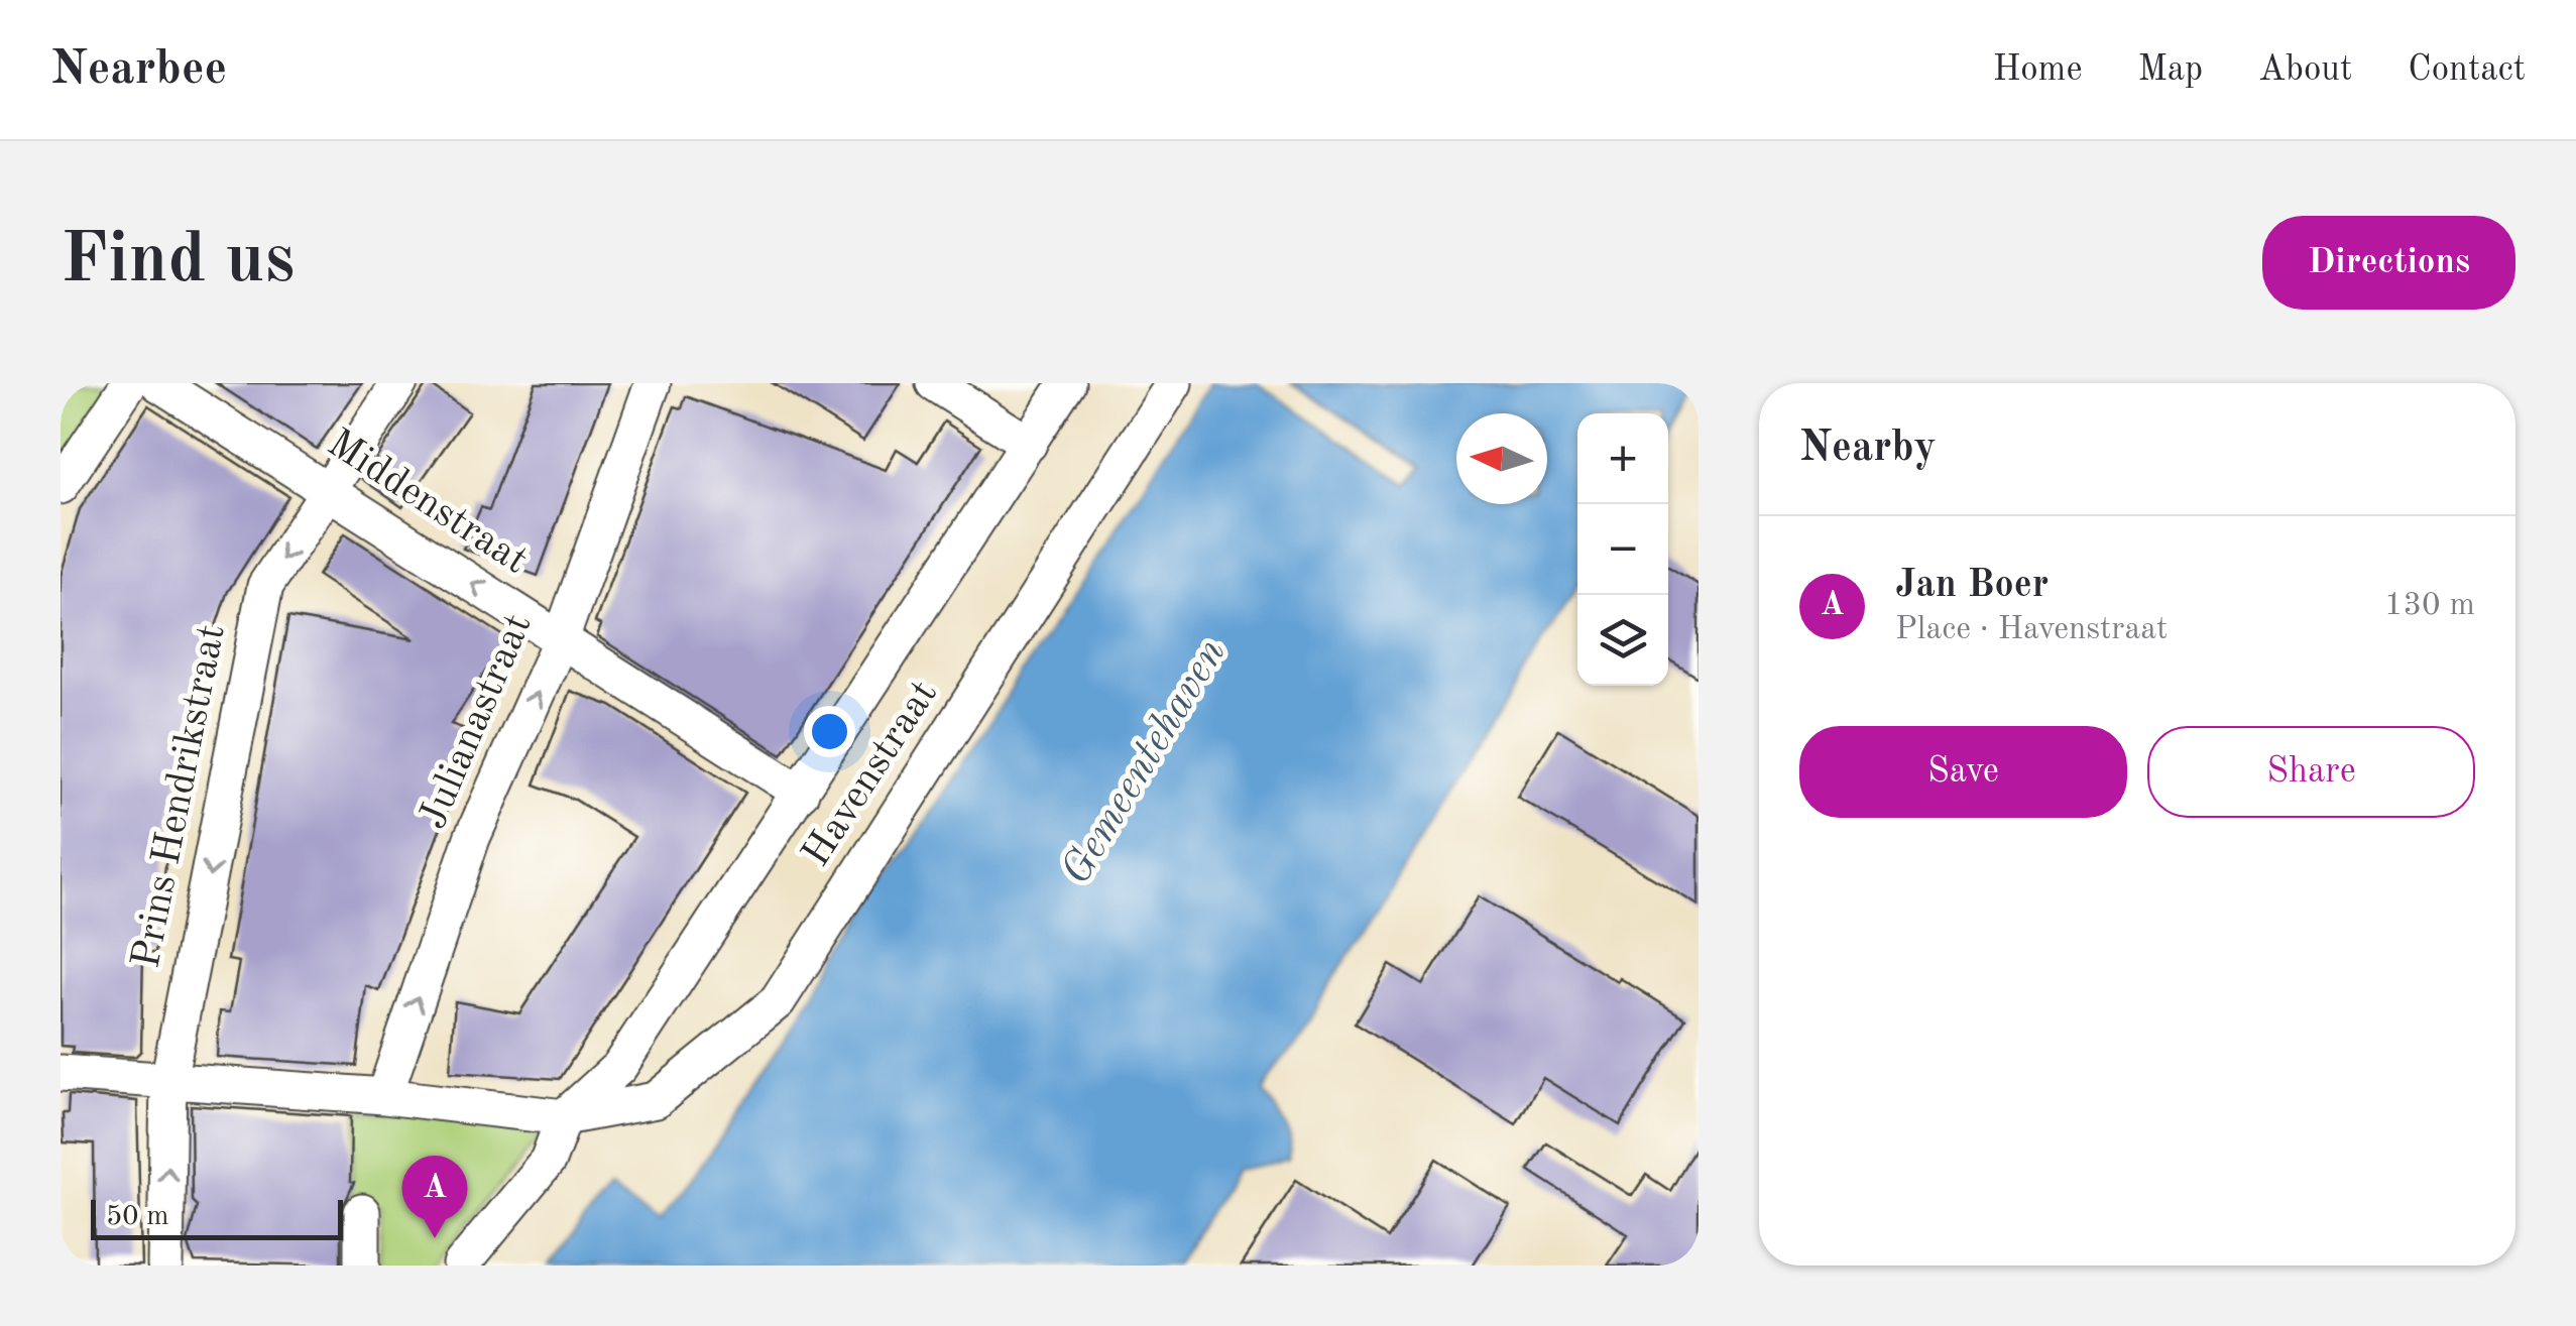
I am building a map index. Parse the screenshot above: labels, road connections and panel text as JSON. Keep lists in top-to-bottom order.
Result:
{
  "streets": {
    "street": [
      "Middenstraat",
      "Julianastraat",
      "Havenstraat",
      "Prins Hendrikstraat"
    ]
  },
  "crossings": [
    ["Middenstraat", "Julianastraat"],
    ["Middenstraat", "Havenstraat"],
    ["Middenstraat", "Prins Hendrikstraat"]
  ],
  "one_way": ["Middenstraat", "Julianastraat"],
  "water": ["Gemeentehaven"],
  "scale_bar": "50 m",
  "north": "left",
  "page": {
    "header": "Nearbee",
    "nav": [
      "Home",
      "Map",
      "About",
      "Contact"
    ],
    "buttons": [
      "Directions",
      ["Save", "Share"]
    ],
    "title": "Find us",
    "heading": "Nearby",
    "map_buttons": ["+", "−"],
    "list": [
      {
        "mark": "A",
        "name": "Jan Boer",
        "note": "Place · Havenstraat",
        "value": "130 m"
      }
    ],
    "pins": "A",
    "scale": "50 m"
  }
}
